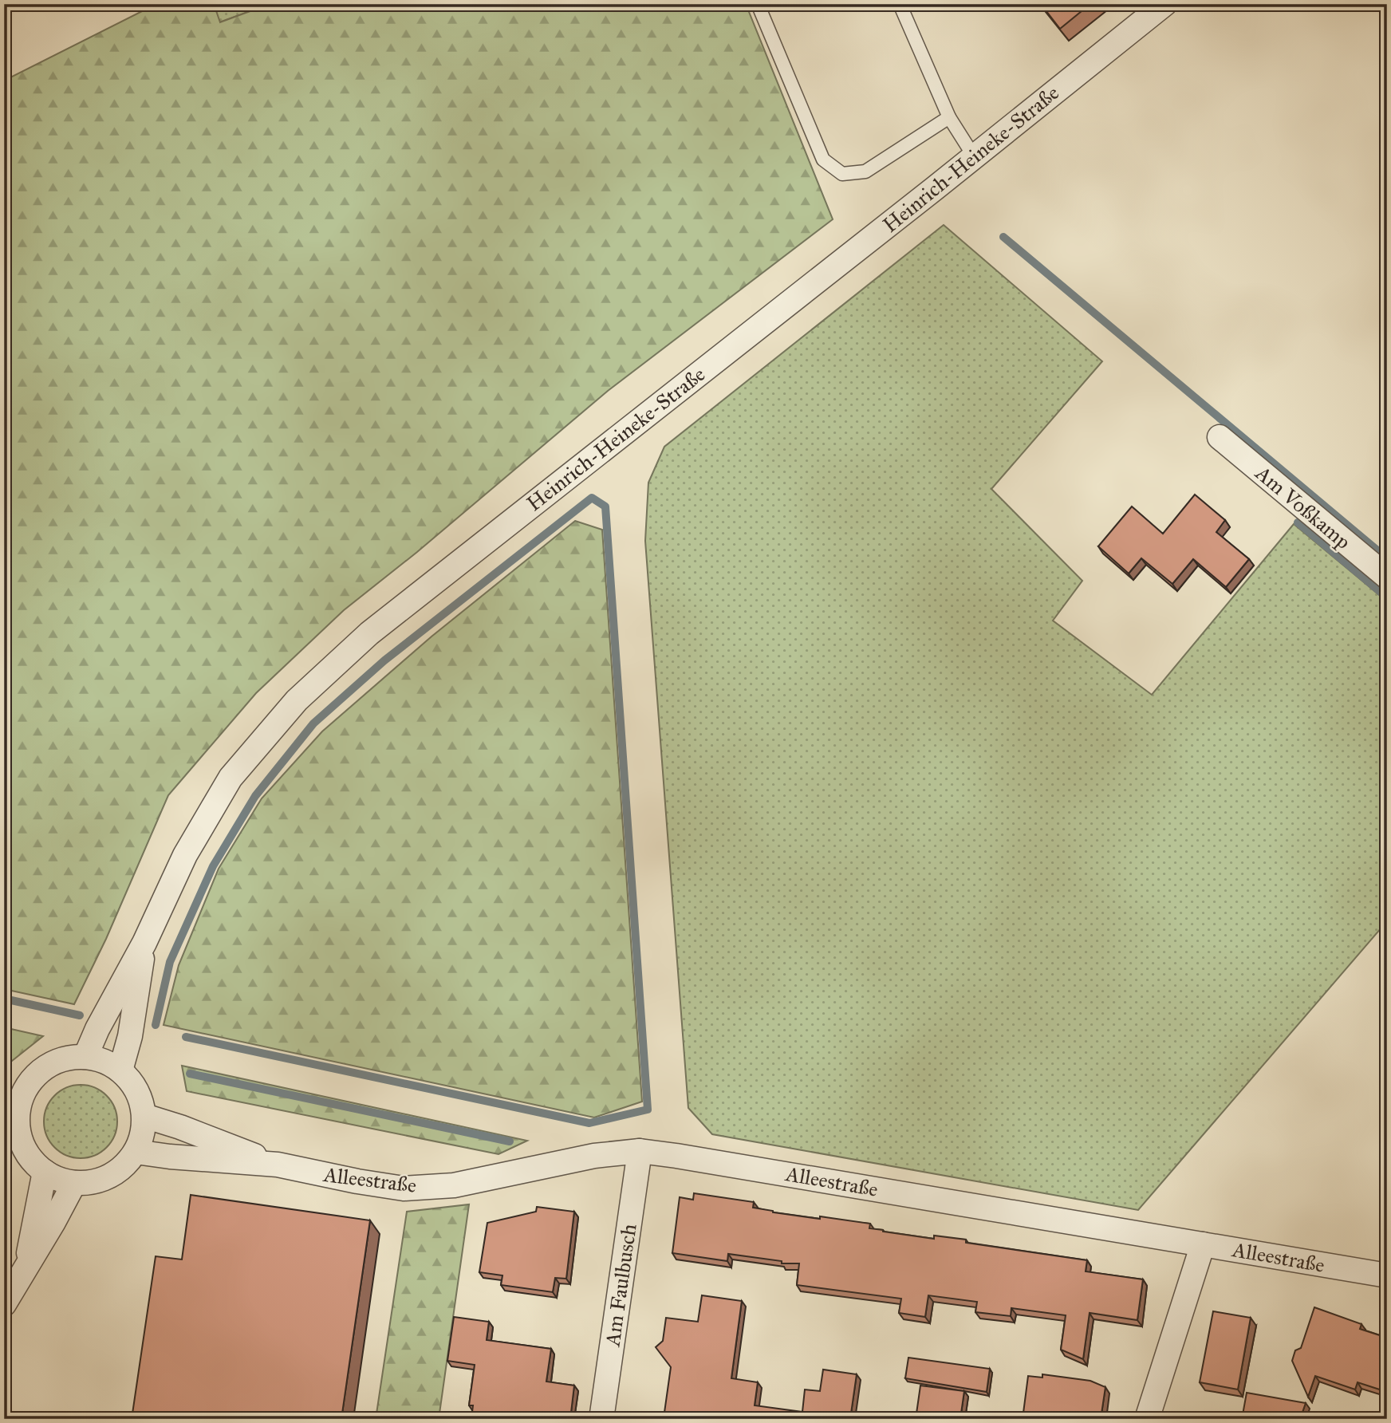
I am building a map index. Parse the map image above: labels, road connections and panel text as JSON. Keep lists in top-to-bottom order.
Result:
{
  "streets": {
    "street": [
      "Heinrich-Heineke-Straße",
      "Am Voßkamp",
      "Alleestraße",
      "Am Faulbusch"
    ]
  },
  "crossings": [
    ["Heinrich-Heineke-Straße", "Alleestraße"],
    ["Alleestraße", "Am Faulbusch"]
  ]
}
